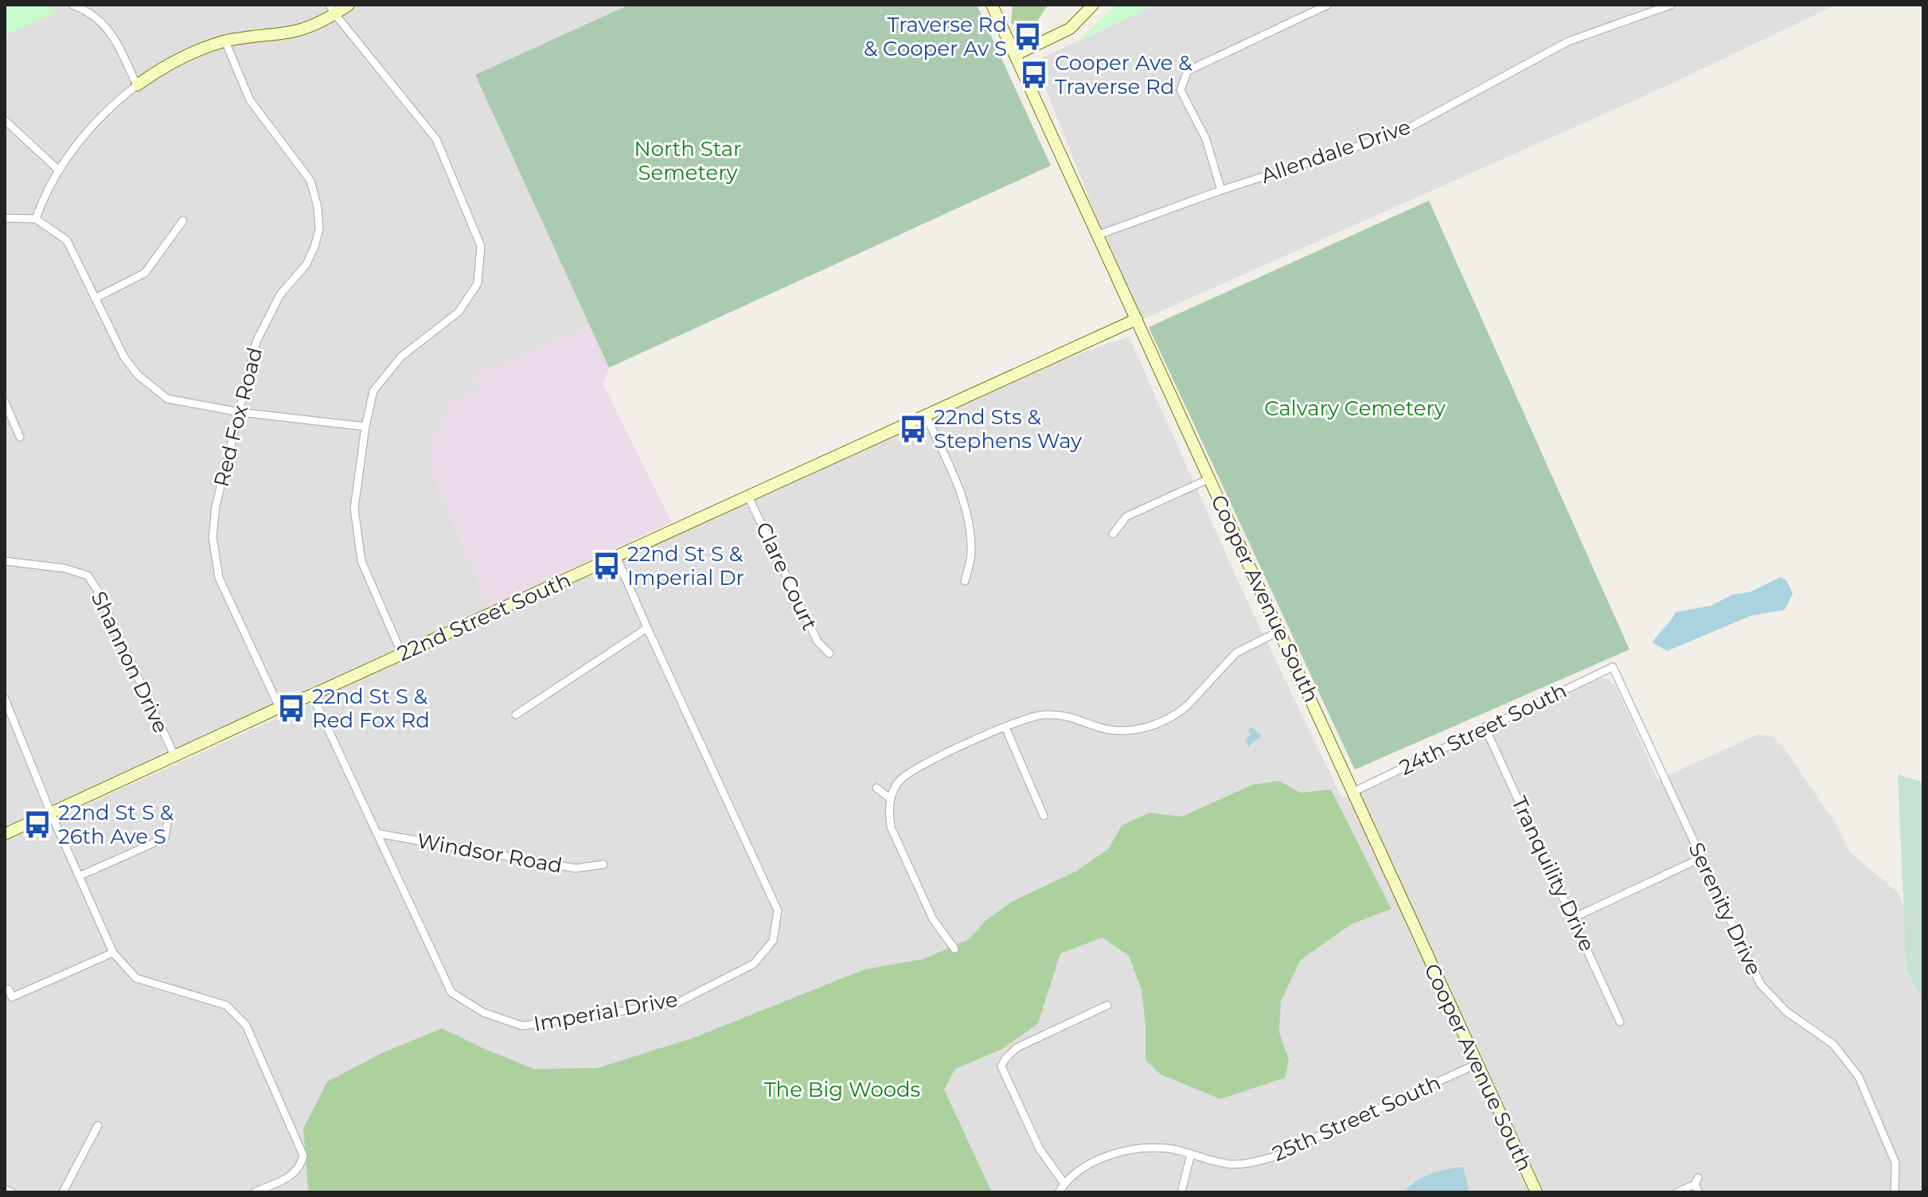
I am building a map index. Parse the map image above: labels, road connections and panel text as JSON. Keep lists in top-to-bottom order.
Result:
{
  "streets": {
    "street": [
      "Allendale Drive",
      "Red Fox Road",
      "Clare Court",
      "Cooper Avenue South",
      "22nd Street South",
      "Shannon Drive",
      "24th Street South",
      "Windsor Road",
      "Tranquility Drive",
      "Serenity Drive",
      "Imperial Drive",
      "25th Street South"
    ]
  },
  "crossings": [
    ["Allendale Drive", "Cooper Avenue South"],
    ["Red Fox Road", "22nd Street South"],
    ["Clare Court", "22nd Street South"],
    ["Cooper Avenue South", "22nd Street South"],
    ["Cooper Avenue South", "24th Street South"],
    ["Cooper Avenue South", "25th Street South"],
    ["22nd Street South", "Shannon Drive"],
    ["22nd Street South", "Imperial Drive"],
    ["24th Street South", "Tranquility Drive"],
    ["24th Street South", "Serenity Drive"],
    ["Windsor Road", "Imperial Drive"]
  ],
  "parks": ["North Star Semetery", "Calvary Cemetery", "The Big Woods"],
  "places": {
    "bus stop": [
      "Traverse Rd & Cooper Av S",
      "Cooper Ave & Traverse Rd",
      "22nd Sts & Stephens Way",
      "22nd St S & Imperial Dr",
      "22nd St S & Red Fox Rd",
      "22nd St S & 26th Ave S"
    ]
  }
}
